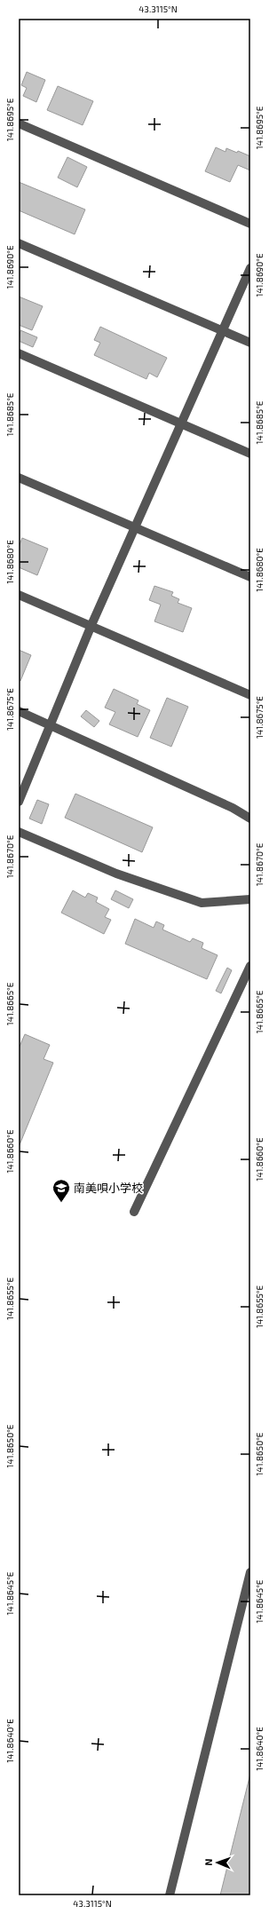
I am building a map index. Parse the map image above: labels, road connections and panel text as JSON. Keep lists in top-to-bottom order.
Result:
{
  "places": {
    "school or university": ["南美唄小学校"]
  },
  "north": "left",
  "coordinates": [
    "43.3115°N",
    "141.8695°E",
    "141.8690°E",
    "141.8685°E",
    "141.8680°E",
    "141.8675°E",
    "141.8670°E",
    "141.8665°E",
    "141.8660°E",
    "141.8655°E",
    "141.8650°E",
    "141.8645°E",
    "141.8640°E"
  ]
}
